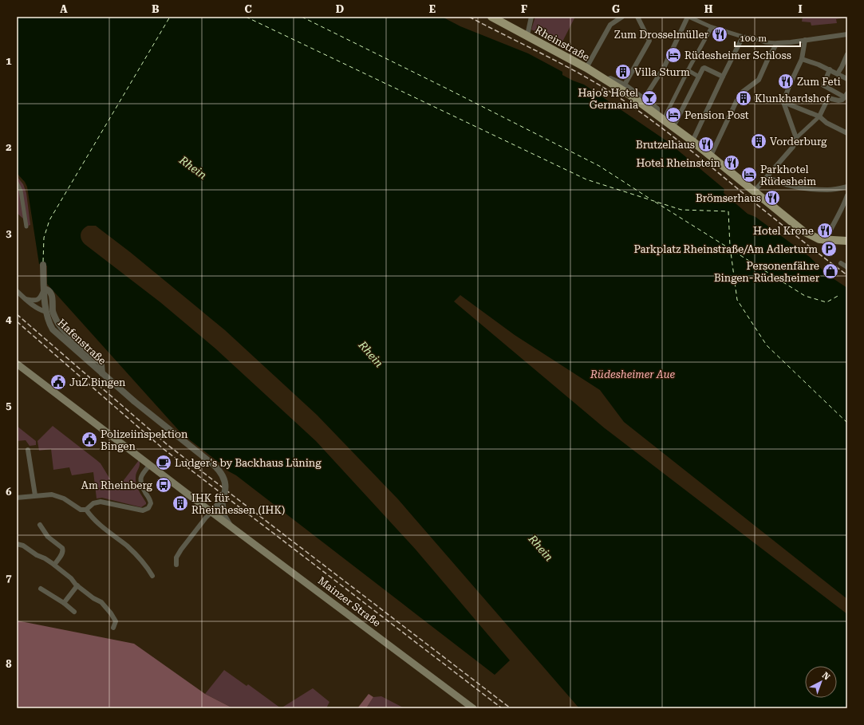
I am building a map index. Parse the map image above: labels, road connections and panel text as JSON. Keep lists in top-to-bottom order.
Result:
{
  "streets": {
    "main road": ["Rheinstraße", "Mainzer Straße"],
    "street": ["Hafenstraße"]
  },
  "crossings": [
    ["Hafenstraße", "Mainzer Straße"]
  ],
  "water": ["Rhein"],
  "parks": ["Rüdesheimer Aue"],
  "places": {
    "restaurant": [
      "Zum Drosselmüller",
      "Zum Feti",
      "Brutzelhaus",
      "Hotel Rheinstein",
      "Brömserhaus",
      "Hotel Krone"
    ],
    "hotel": ["Rüdesheimer Schloss", "Pension Post", "Parkhotel Rüdesheim"],
    "building": [
      "Villa Sturm",
      "Klunkhardshof",
      "Vorderburg",
      "IHK für Rheinhessen (IHK)"
    ],
    "bar": ["Hajo's Hotel Germania"],
    "parking": ["Parkplatz Rheinstraße/Am Adlerturm"],
    "shop": ["Personenfähre Bingen-Rüdesheimer"],
    "public building": ["JuZ Bingen", "Polizeiinspektion Bingen"],
    "cafe": ["Ludger's by Backhaus Lüning"],
    "bus stop": ["Am Rheinberg"]
  },
  "scale_bar": "100 m",
  "north": "top right",
  "grid": {
    "columns": [
      "A",
      "B",
      "C",
      "D",
      "E",
      "F",
      "G",
      "H",
      "I"
    ],
    "rows": [
      "1",
      "2",
      "3",
      "4",
      "5",
      "6",
      "7",
      "8"
    ]
  }
}
